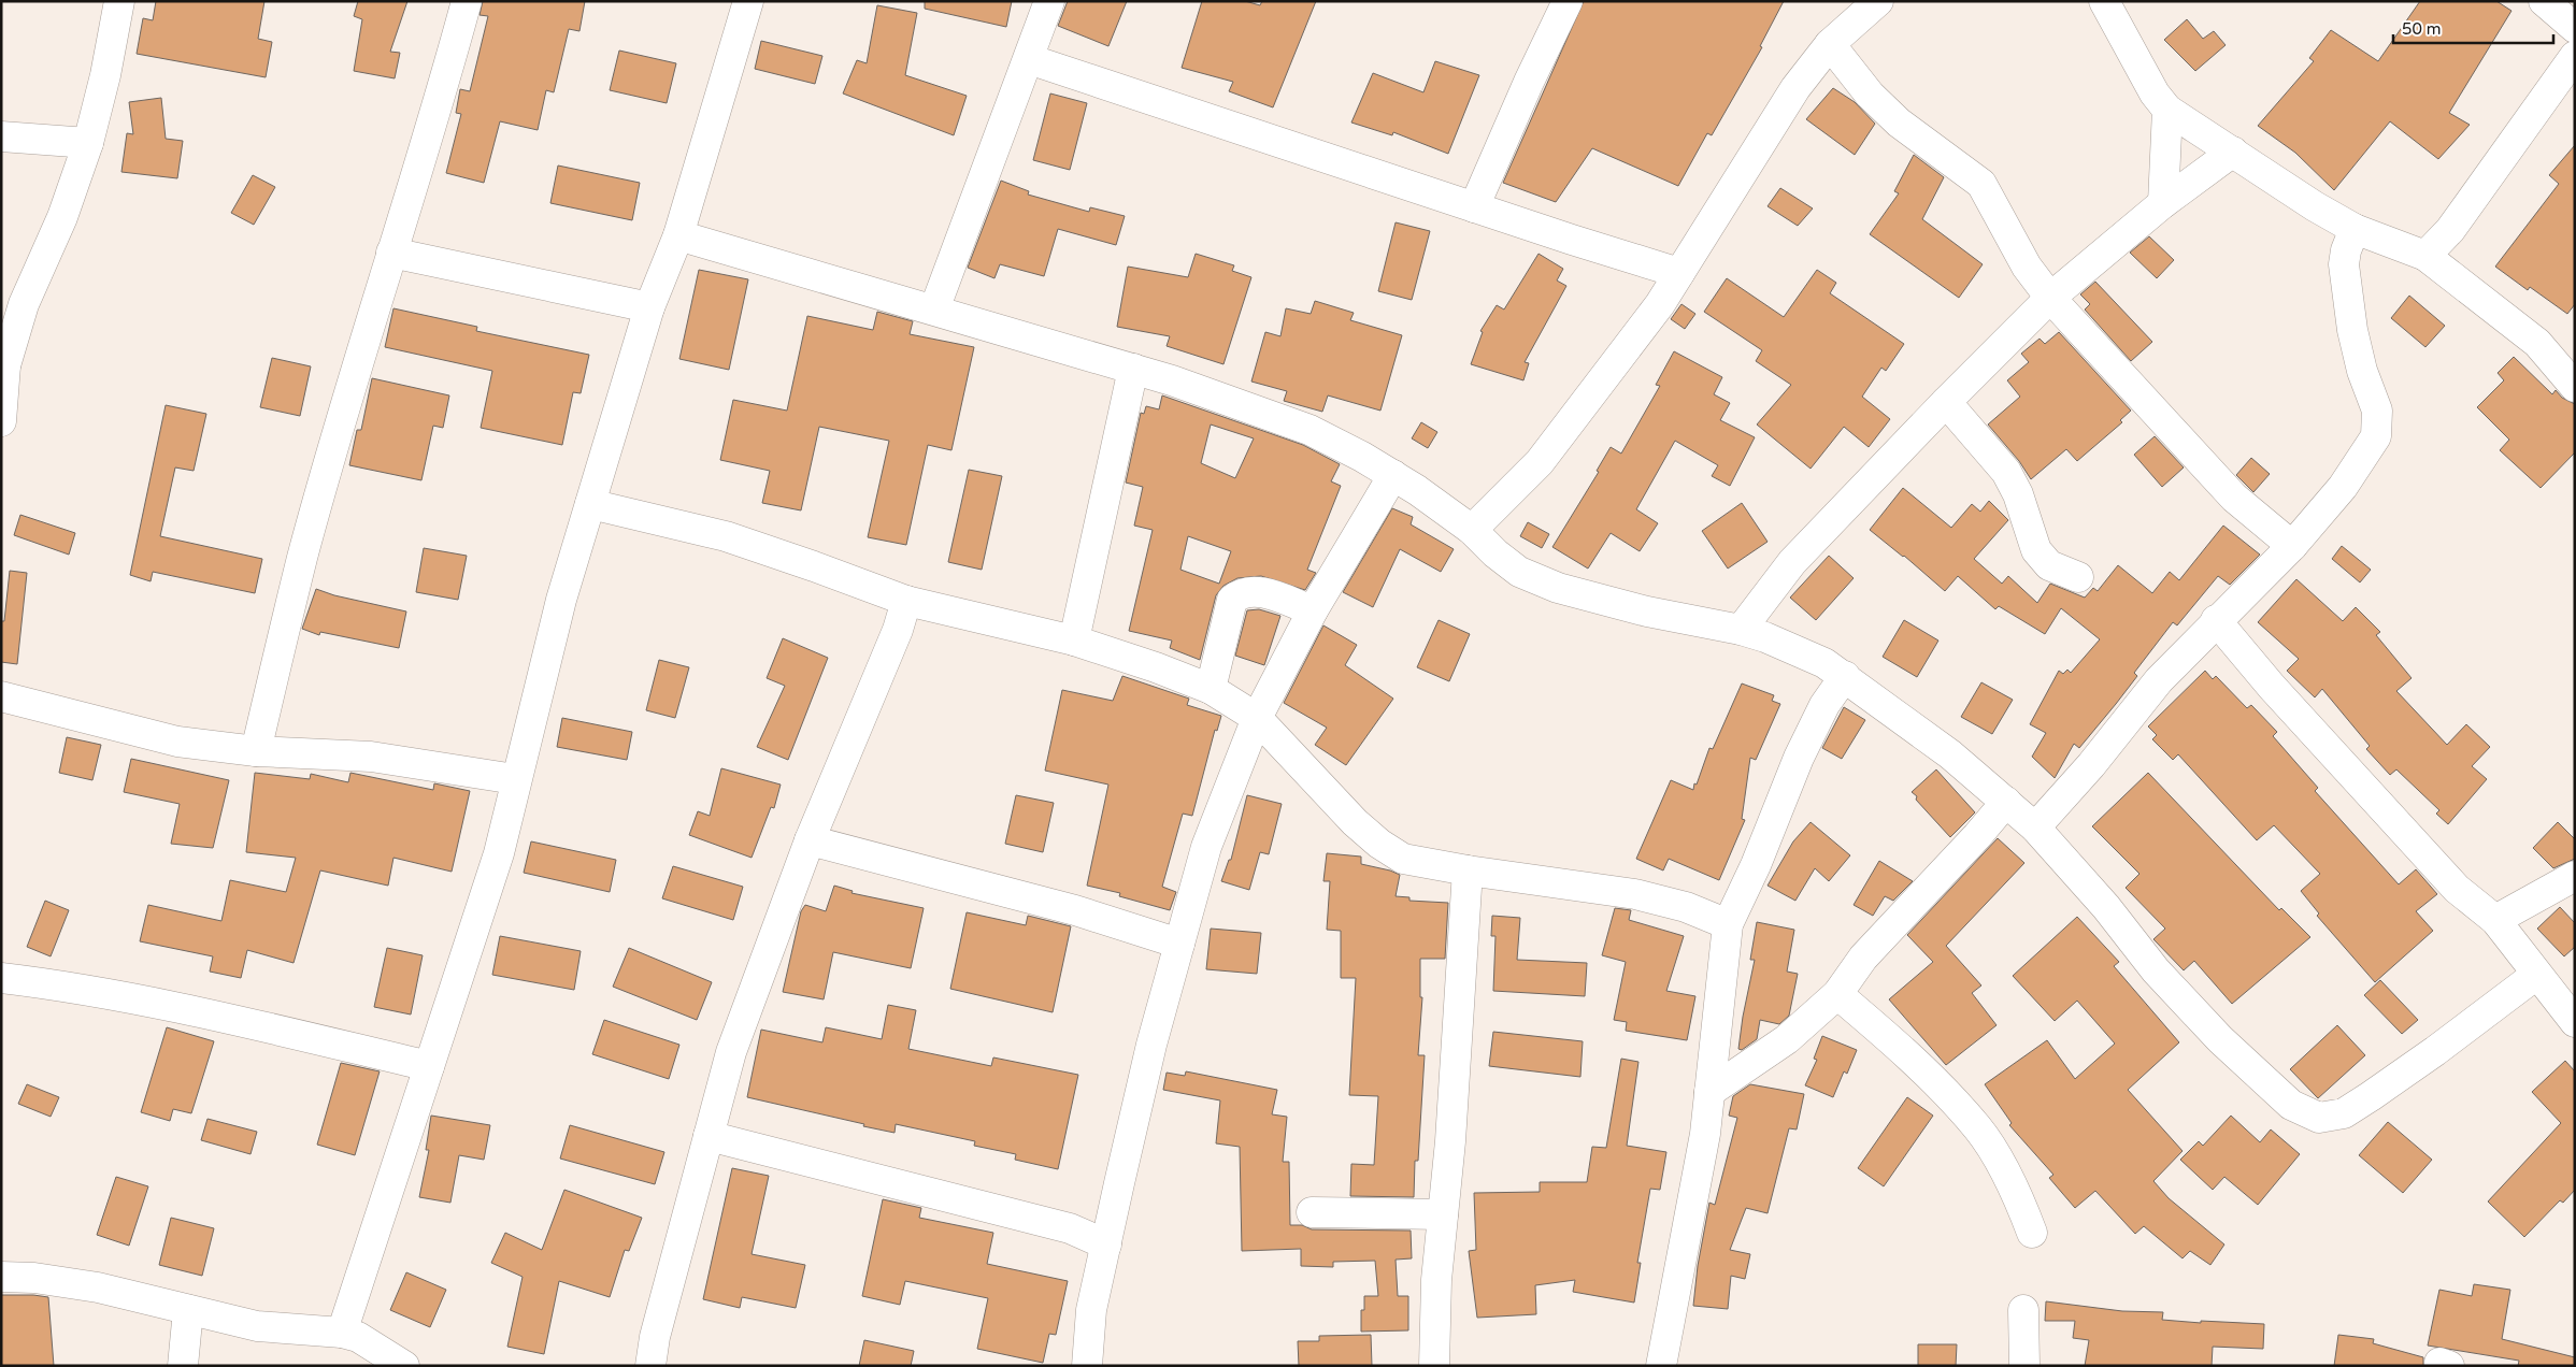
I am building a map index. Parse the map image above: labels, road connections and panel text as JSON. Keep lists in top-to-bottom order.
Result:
{
  "scale_bar": "50 m"
}
